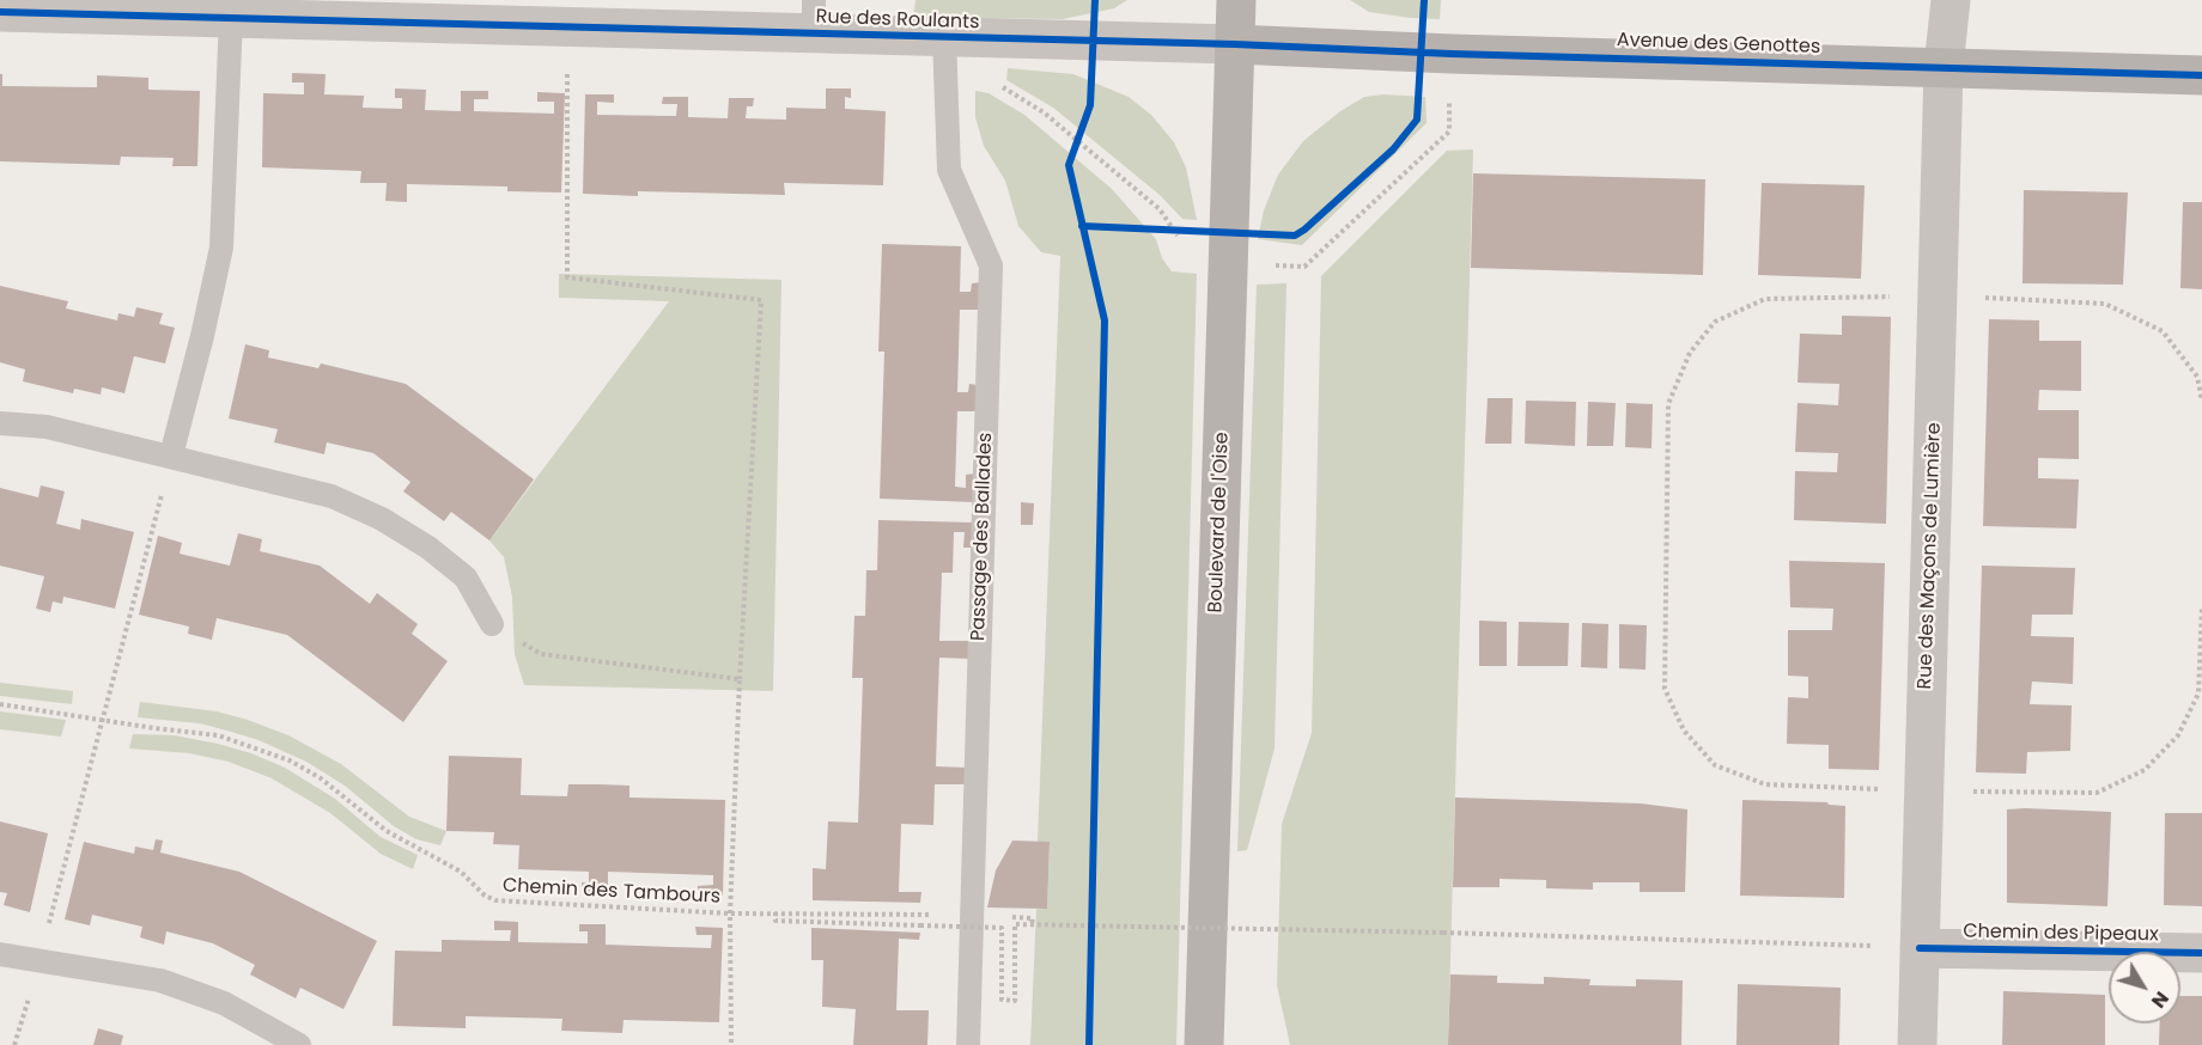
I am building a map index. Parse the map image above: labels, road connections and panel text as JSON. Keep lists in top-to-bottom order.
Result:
{
  "streets": {
    "main road": ["Avenue des Genottes", "Boulevard de l'Oise"],
    "street": ["Rue des Roulants", "Rue des Maçons de Lumière", "Chemin des Pipeaux"],
    "lane": ["Passage des Ballades"],
    "path": ["Chemin des Tambours"]
  },
  "crossings": [
    ["Rue des Roulants", "Avenue des Genottes"],
    ["Rue des Roulants", "Boulevard de l'Oise"],
    ["Rue des Roulants", "Passage des Ballades"],
    ["Avenue des Genottes", "Boulevard de l'Oise"],
    ["Avenue des Genottes", "Rue des Maçons de Lumière"],
    ["Passage des Ballades", "Chemin des Tambours"],
    ["Rue des Maçons de Lumière", "Chemin des Pipeaux"]
  ],
  "north": "bottom right"
}
